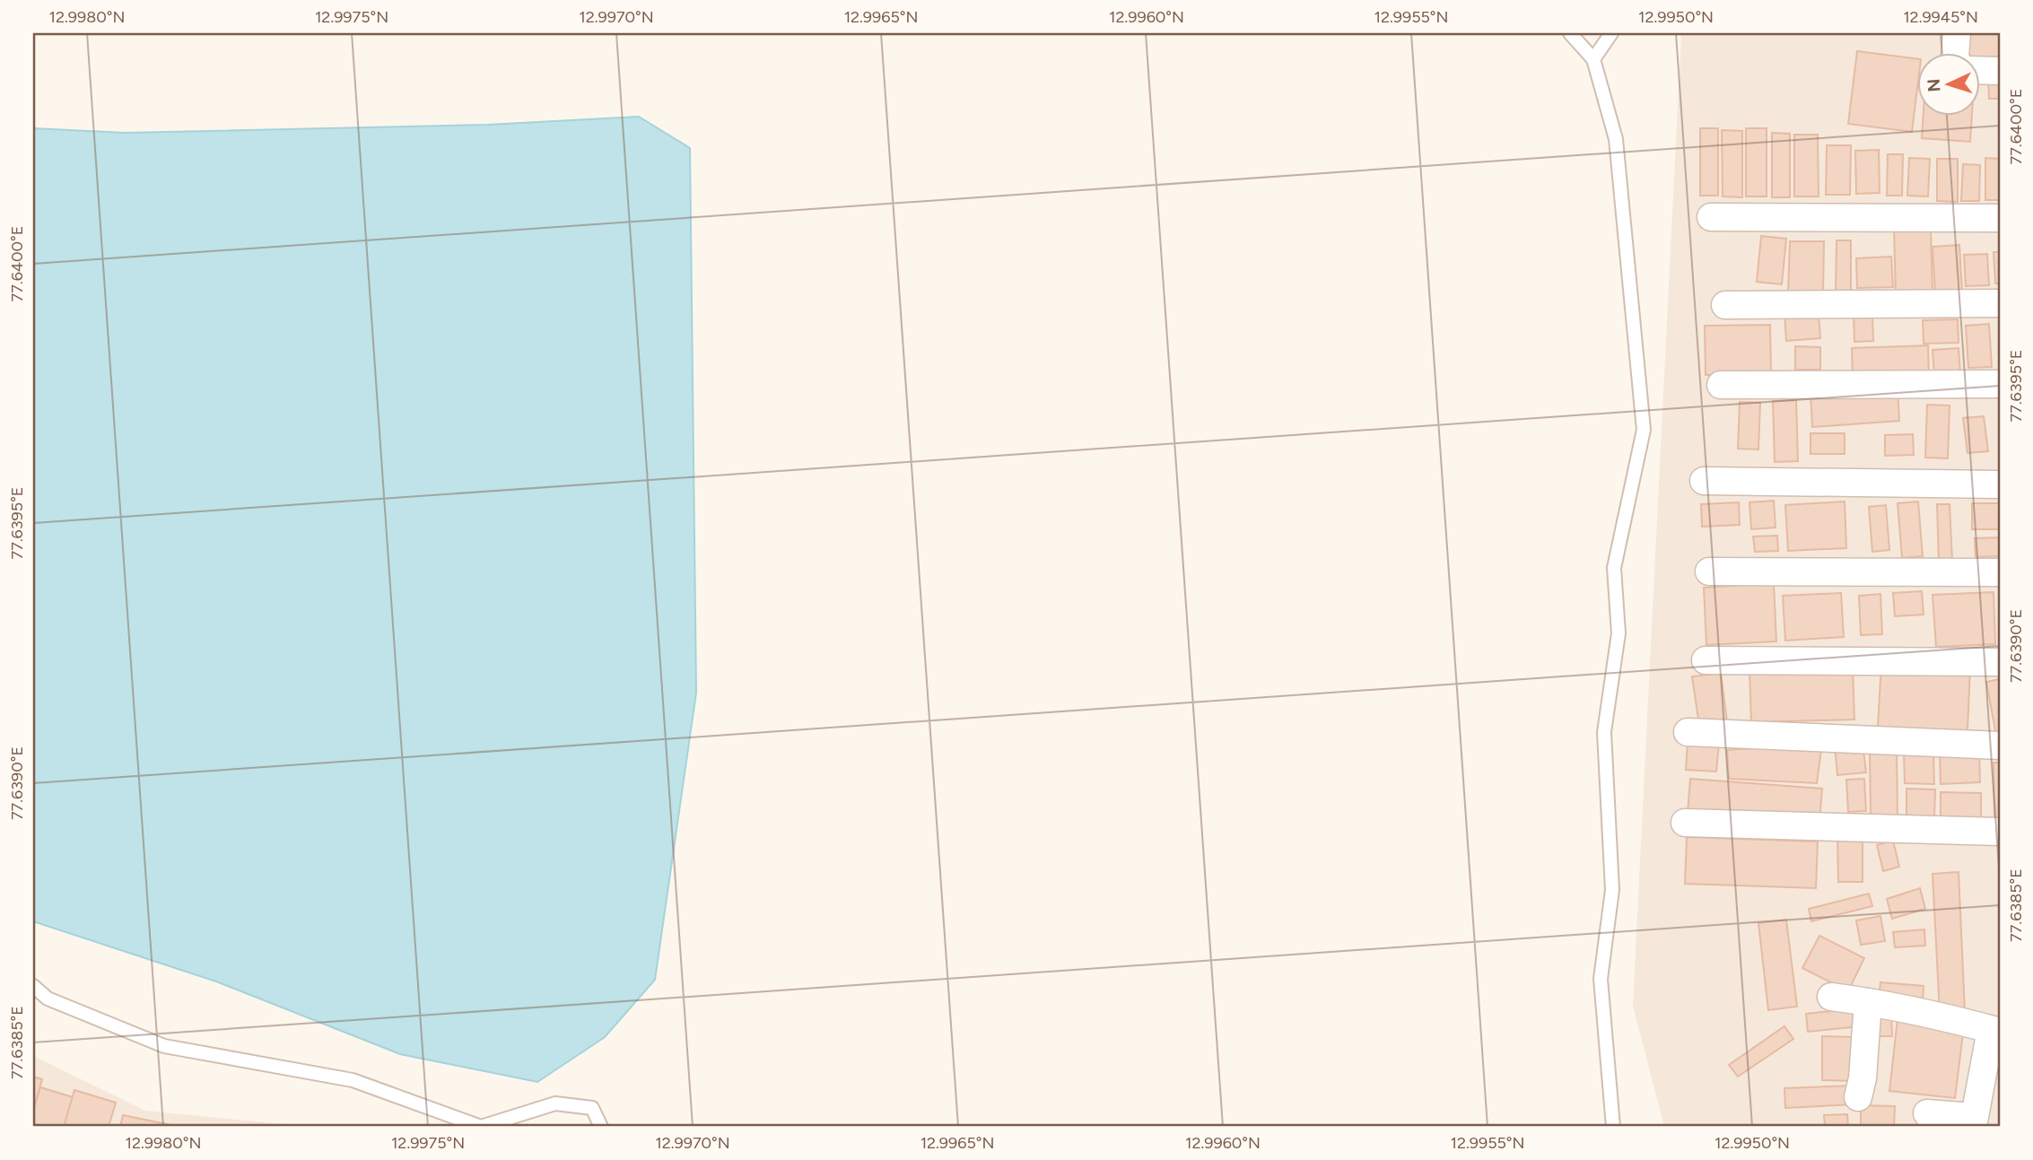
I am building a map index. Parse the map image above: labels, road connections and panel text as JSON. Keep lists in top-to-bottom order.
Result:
{
  "north": "left",
  "coordinates": [
    "12.9980°N",
    "12.9975°N",
    "12.9970°N",
    "12.9965°N",
    "12.9960°N",
    "12.9955°N",
    "12.9950°N",
    "12.9945°N",
    "77.6400°E",
    "77.6395°E",
    "77.6390°E",
    "77.6385°E"
  ]
}
